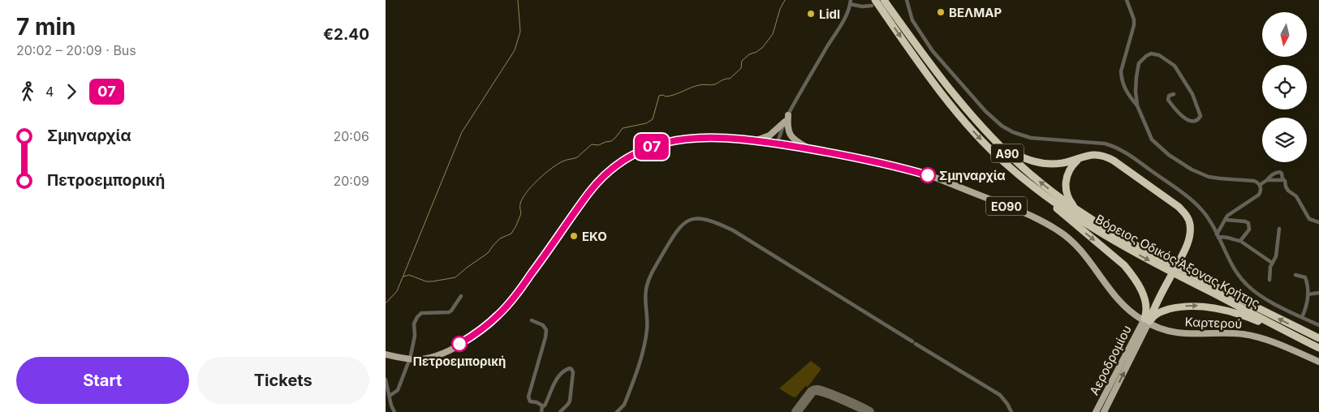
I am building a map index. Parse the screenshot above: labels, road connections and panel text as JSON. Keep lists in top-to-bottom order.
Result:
{
  "streets": {
    "highway": ["Α90", "Βόρειος Οδικός Άξονας Κρήτης"],
    "main road": ["ΕΟ90", "Καρτερού", "Αεροδρομίου"]
  },
  "crossings": [
    ["ΕΟ90", "Καρτερού"],
    ["ΕΟ90", "Αεροδρομίου"],
    ["Καρτερού", "Αεροδρομίου"]
  ],
  "places": [
    "ΒΕΛΜΑΡ",
    "Lidl",
    "Σμηναρχία",
    "EKO",
    "Πετροεμπορική"
  ],
  "lines": ["bus line 07"],
  "north": "bottom",
  "page": {
    "heading": ["7 min", "20:02 – 20:09 · Bus", "€2.40"],
    "on_map": "07",
    "legs": ["4", "07"],
    "list": [
      {
        "name": "Σμηναρχία",
        "value": "20:06"
      },
      {
        "name": "Πετροεμπορική",
        "value": "20:09"
      }
    ],
    "buttons": ["Start", "Tickets"]
  }
}
